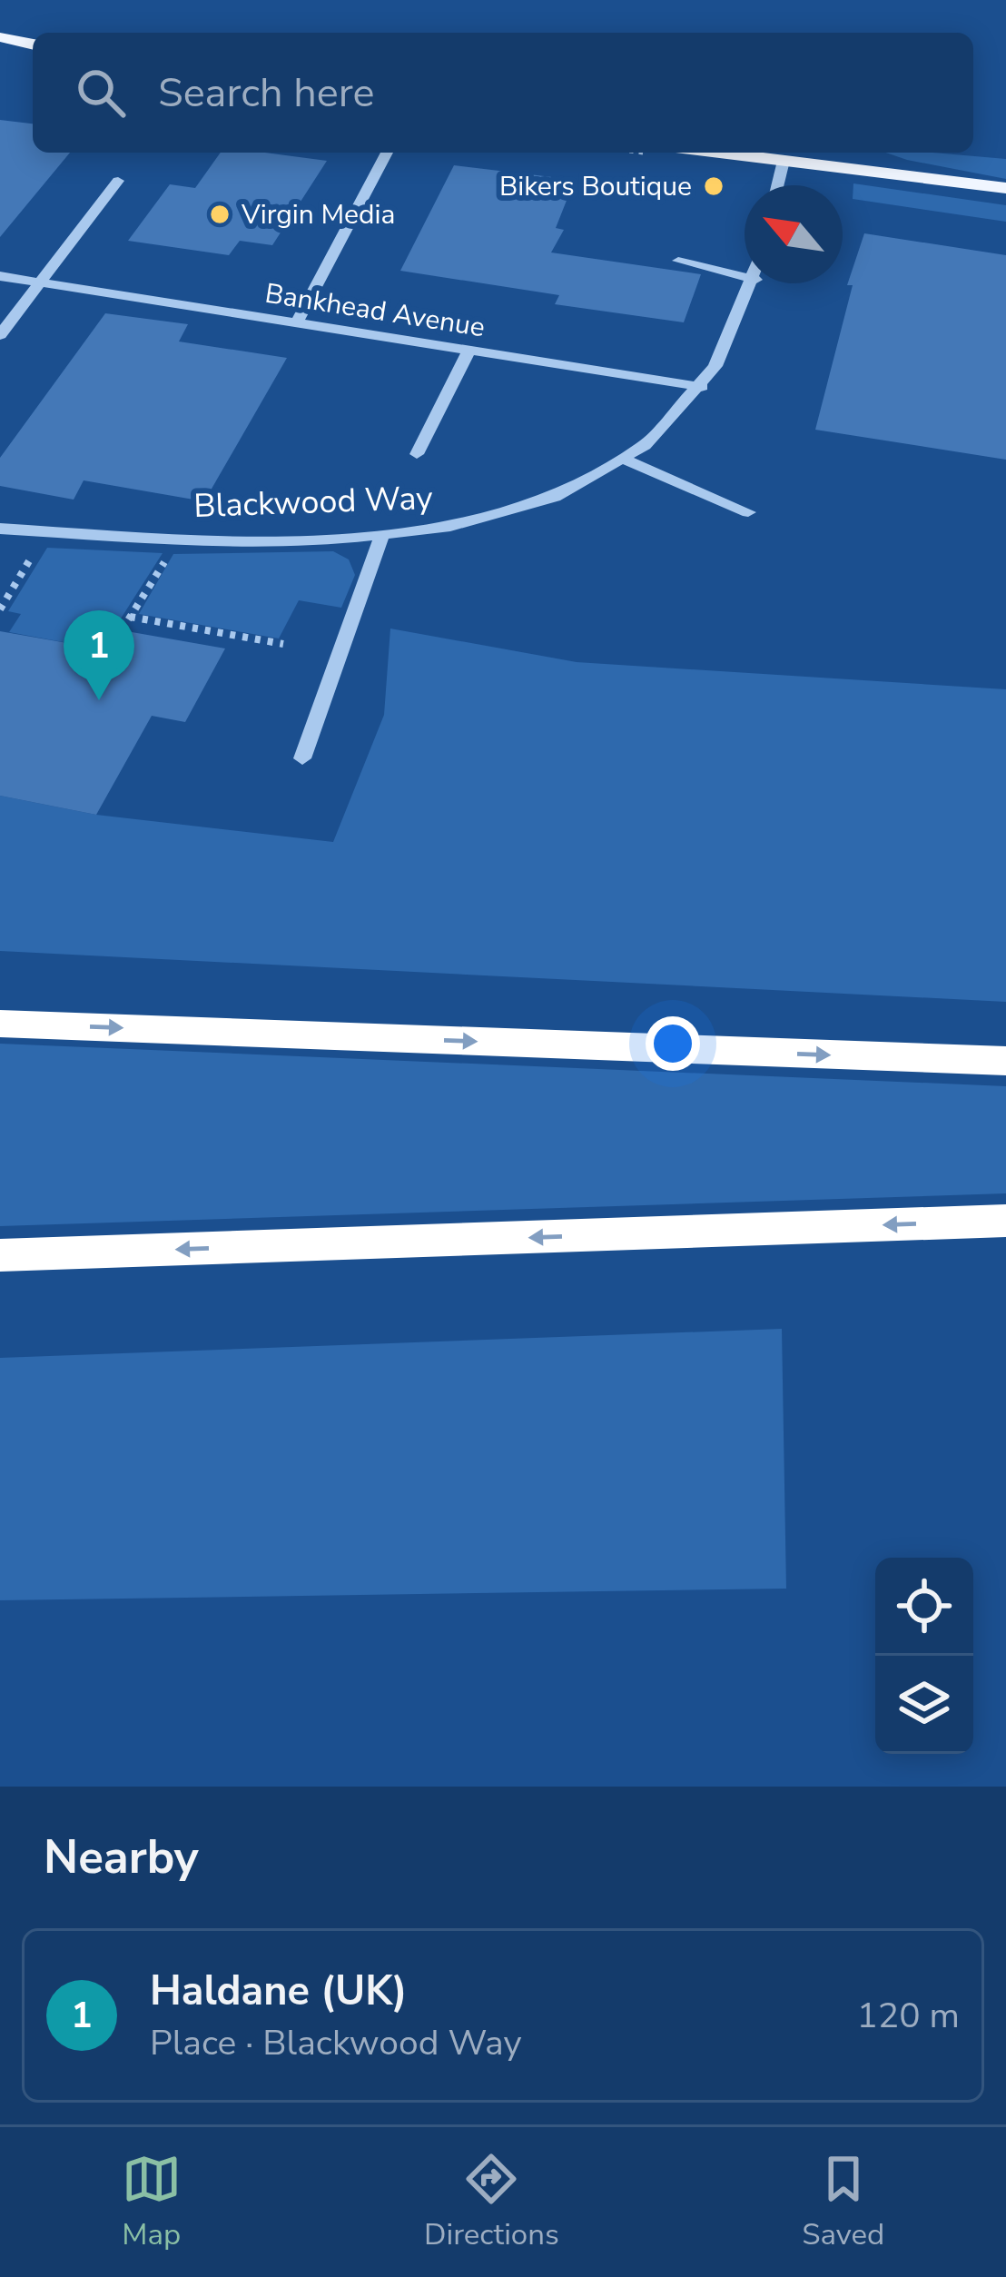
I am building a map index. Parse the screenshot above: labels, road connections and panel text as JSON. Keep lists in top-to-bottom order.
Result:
{
  "streets": {
    "street": ["Bankhead Avenue", "Blackwood Way"]
  },
  "crossings": [
    ["Bankhead Avenue", "Blackwood Way"]
  ],
  "places": ["Bikers Boutique", "Virgin Media"],
  "north": "top left",
  "page": {
    "search": "Search here",
    "pins": "1",
    "heading": "Nearby",
    "list": [
      {
        "mark": "1",
        "name": "Haldane (UK)",
        "note": "Place · Blackwood Way",
        "value": "120 m"
      }
    ],
    "nav": ["Map", "Directions", "Saved"]
  }
}
